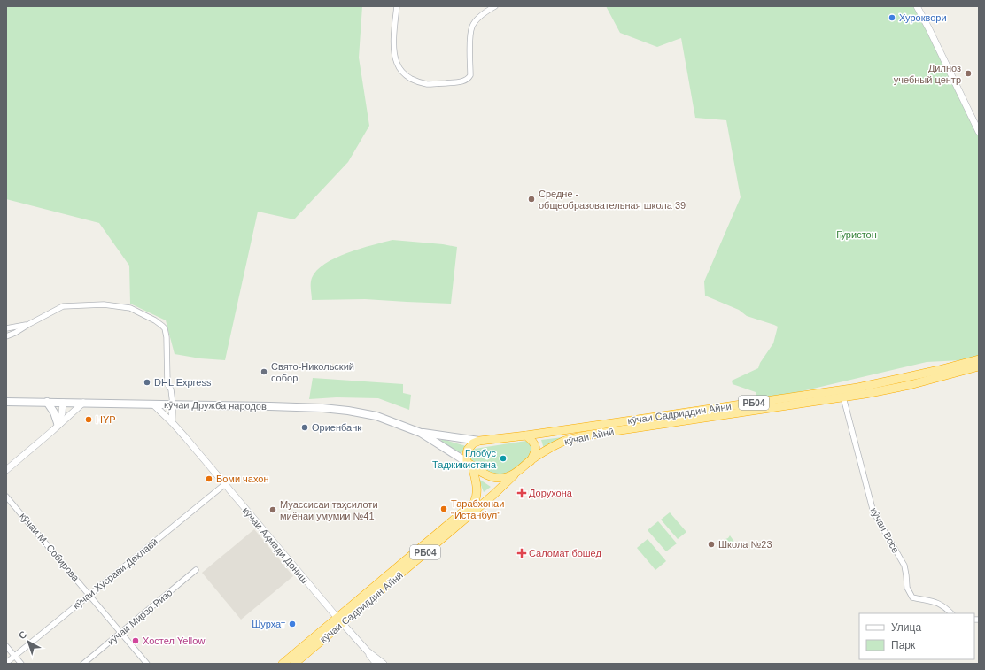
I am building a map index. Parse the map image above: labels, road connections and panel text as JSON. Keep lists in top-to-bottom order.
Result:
{
  "streets": {
    "highway": [
      "РБ04",
      "кӯчаи Садриддин Айни",
      "кӯчаи Айнӣ",
      "кӯчаи Садриддин Айнӣ"
    ],
    "main road": ["кӯчаи Дружба народов"],
    "street": [
      "кӯчаи Восе",
      "кӯчаи Аҳмади Дониш",
      "кӯчаи М. Собирова",
      "кӯчаи Хусрави Дехлавӣ",
      "кӯчаи Мирзо Ризо"
    ]
  },
  "crossings": [
    ["РБ04", "кӯчаи Садриддин Айни"],
    ["РБ04", "кӯчаи Айнӣ"],
    ["РБ04", "кӯчаи Садриддин Айнӣ"],
    ["кӯчаи Дружба народов", "кӯчаи Аҳмади Дониш"],
    ["кӯчаи Садриддин Айни", "кӯчаи Айнӣ"],
    ["кӯчаи Садриддин Айни", "кӯчаи Восе"],
    ["кӯчаи Аҳмади Дониш", "кӯчаи Хусрави Дехлавӣ"],
    ["кӯчаи Аҳмади Дониш", "кӯчаи Садриддин Айнӣ"],
    ["кӯчаи М. Собирова", "кӯчаи Хусрави Дехлавӣ"],
    ["кӯчаи М. Собирова", "кӯчаи Мирзо Ризо"]
  ],
  "parks": ["Гуристон"],
  "places": {
    "other": [
      "Хуроквори",
      "Дилноз учебный центр",
      "Средне - общеобразовательная школа 39",
      "Свято-Никольский собор",
      "DHL Express",
      "HYP",
      "Ориенбанк",
      "Глобус Таджикистана",
      "Боми чахон",
      "Тарабхонаи \"Истанбул\"",
      "Муассисаи таҳсилоти миёнаи умумии №41",
      "Школа №23",
      "Шурхат",
      "Хостел Yellow"
    ],
    "health": ["Дорухона", "Саломат бошед"]
  },
  "legend": ["Улица", "Парк"],
  "north": "top left"
}
